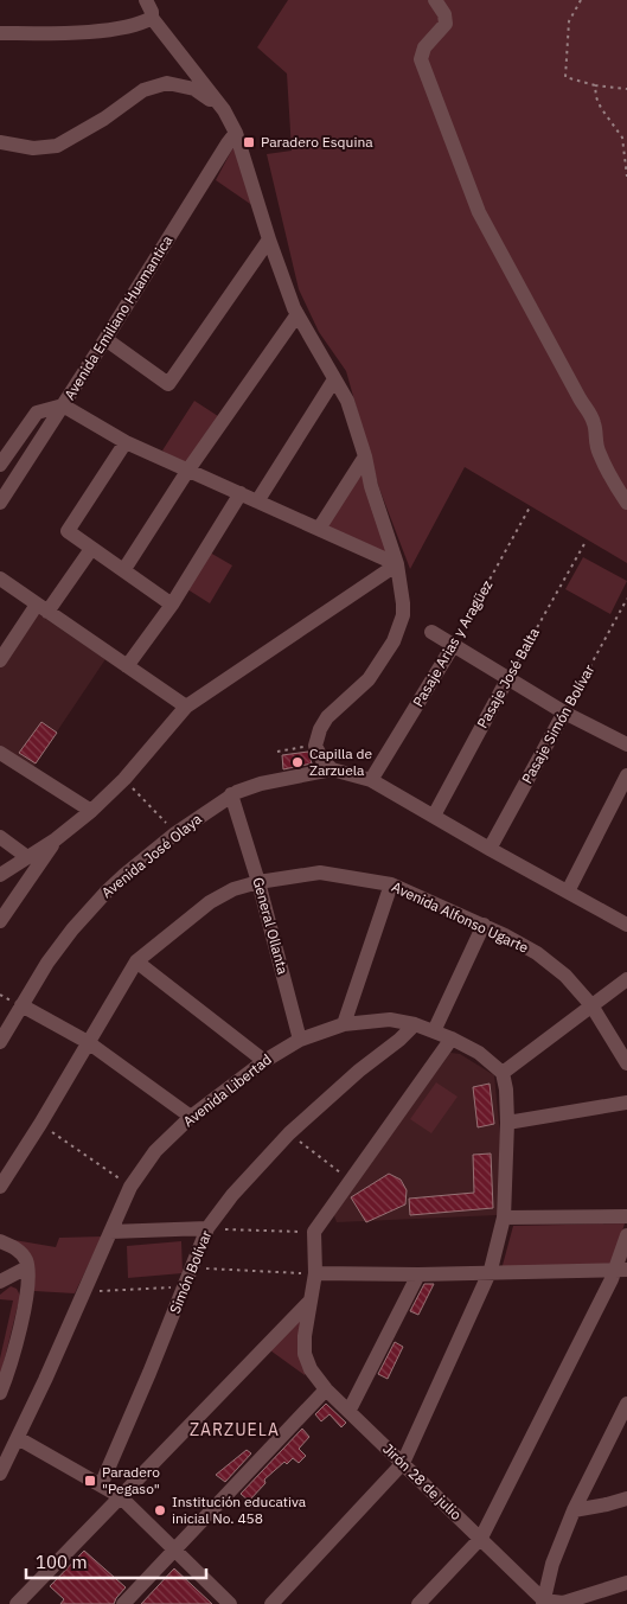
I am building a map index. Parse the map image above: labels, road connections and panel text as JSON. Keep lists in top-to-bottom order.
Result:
{
  "streets": {
    "street": [
      "Avenida Emiliano Huamantica",
      "Pasaje Arias y Aragüez",
      "Pasaje José Balta",
      "Pasaje Simón Bolívar",
      "Avenida José Olaya",
      "Avenida Alfonso Ugarte",
      "General Ollanta",
      "Avenida Libertad",
      "Simón Bolívar",
      "Jirón 28 de julio"
    ]
  },
  "crossings": [
    ["Avenida José Olaya", "General Ollanta"],
    ["Avenida Alfonso Ugarte", "General Ollanta"],
    ["General Ollanta", "Avenida Libertad"],
    ["Avenida Libertad", "Simón Bolívar"]
  ],
  "districts": ["ZARZUELA"],
  "places": {
    "transit": ["Paradero Esquina", "Paradero \"Pegaso\""],
    "other": ["Capilla de Zarzuela", "Institución educativa inicial No. 458"]
  },
  "scale_bar": "100 m"
}
